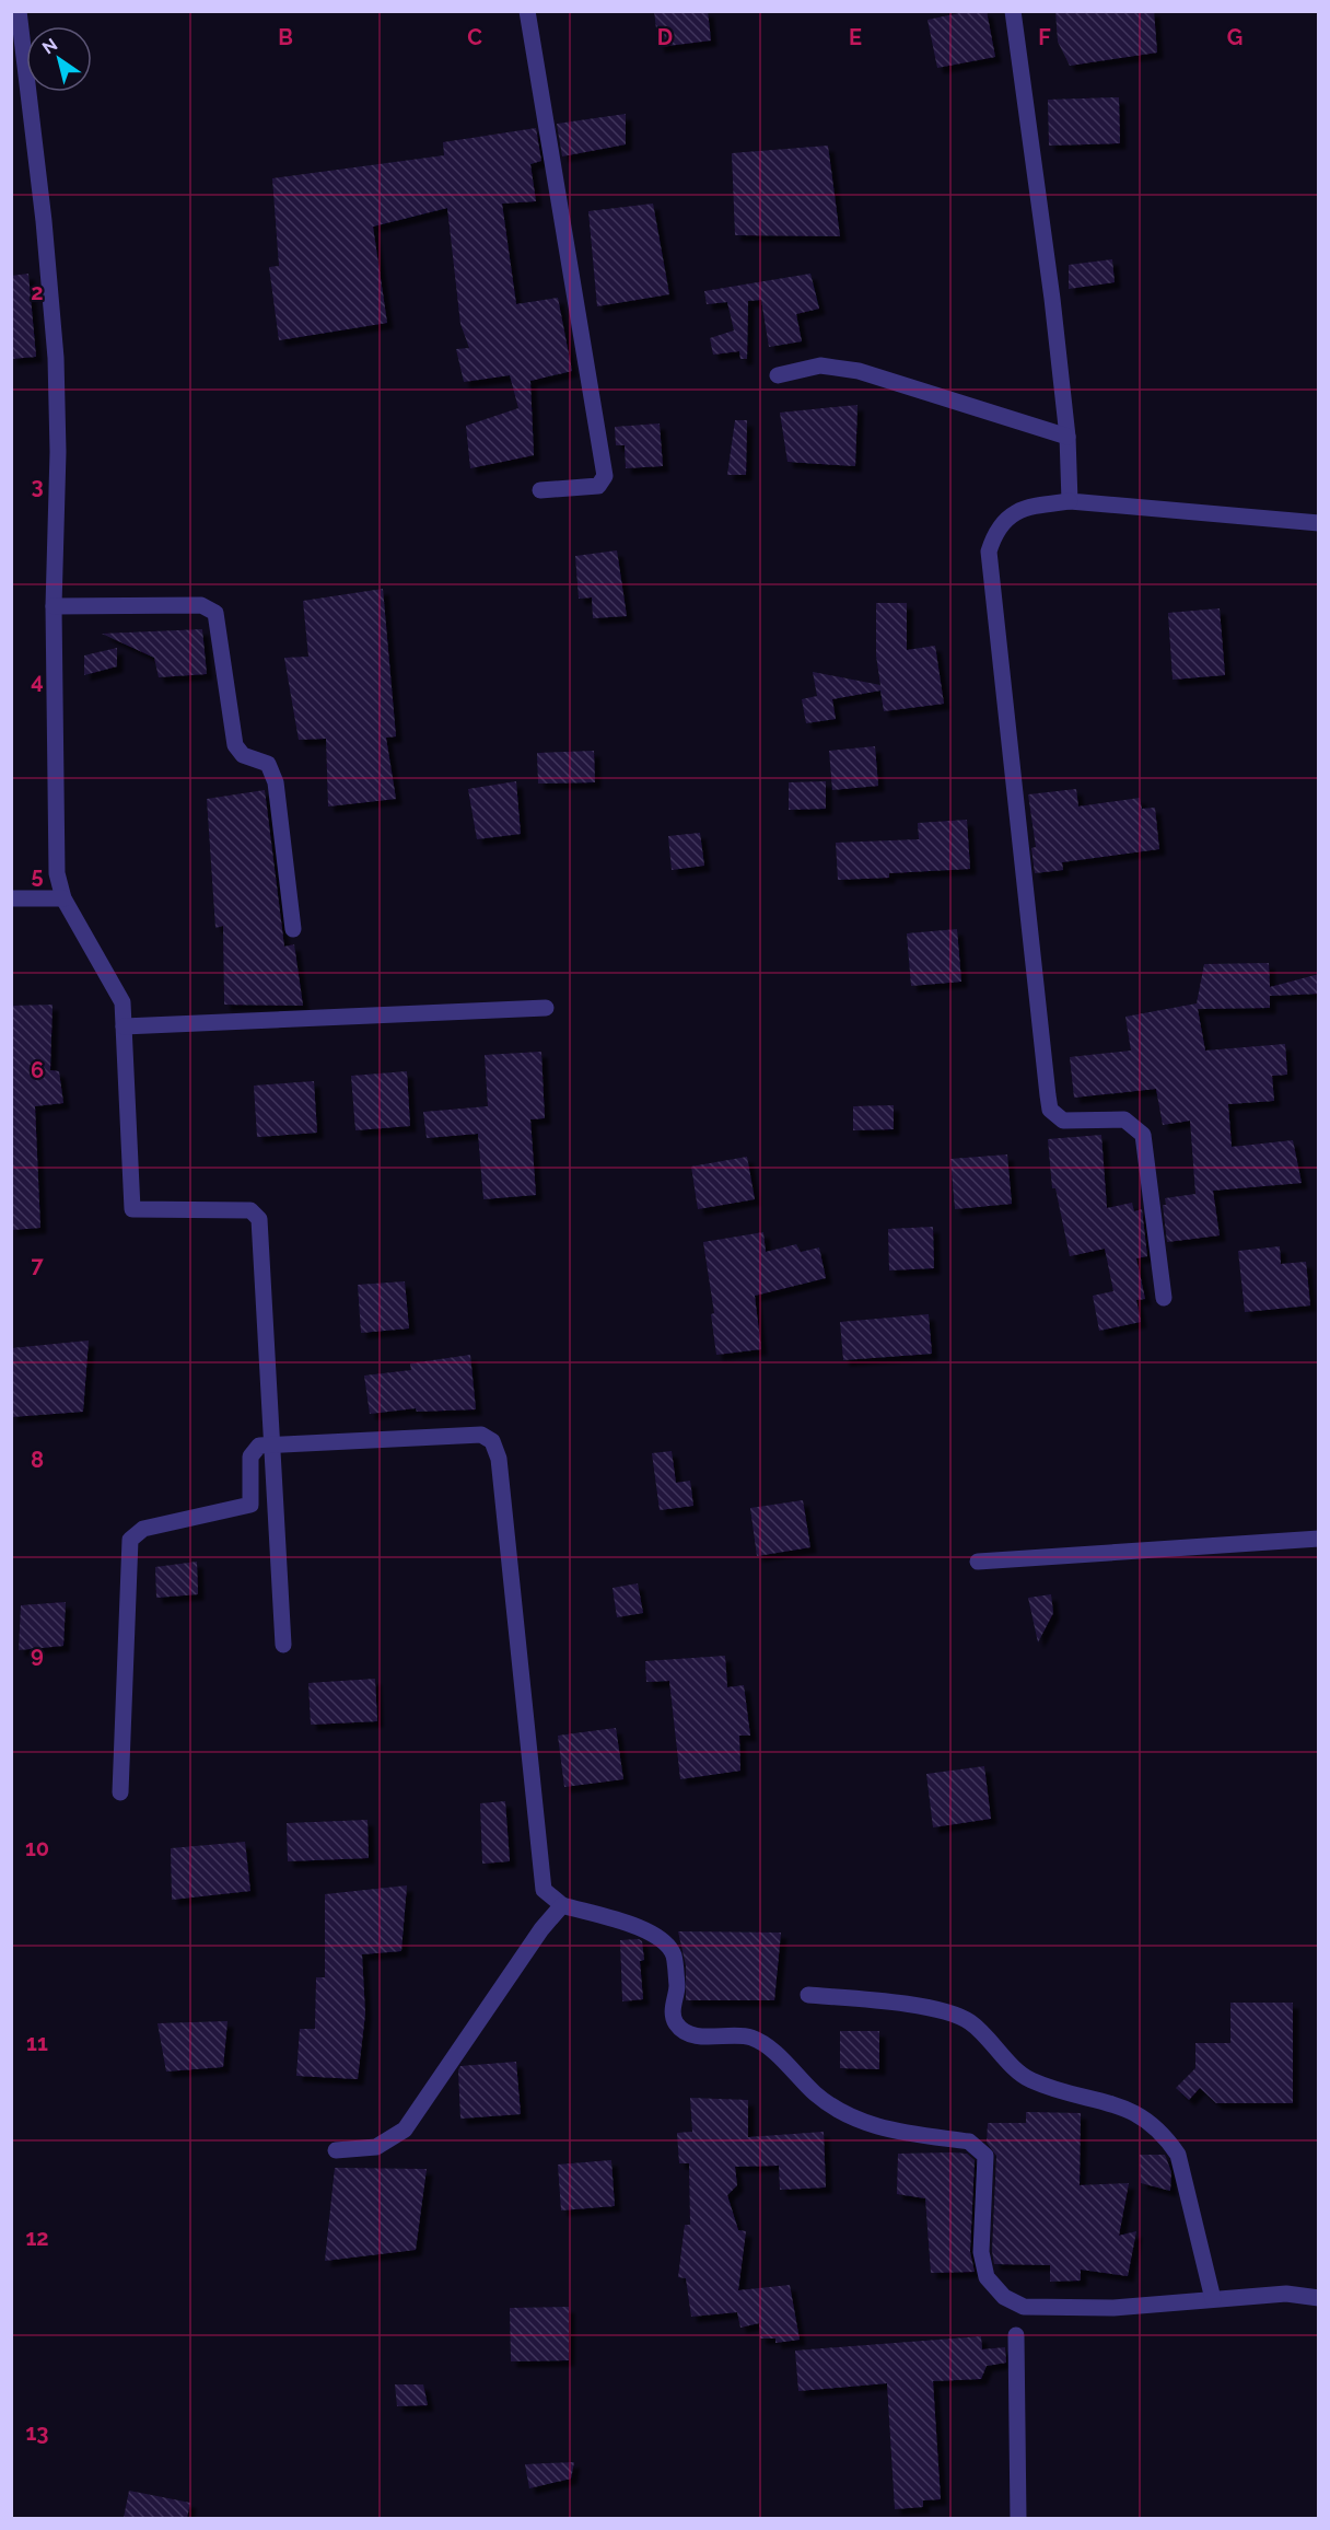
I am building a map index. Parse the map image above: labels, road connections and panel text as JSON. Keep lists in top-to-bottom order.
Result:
{
  "north": "top left",
  "grid": {
    "columns": [
      "B",
      "C",
      "D",
      "E",
      "F",
      "G"
    ],
    "rows": [
      "2",
      "3",
      "4",
      "5",
      "6",
      "7",
      "8",
      "9",
      "10",
      "11",
      "12",
      "13"
    ]
  }
}
